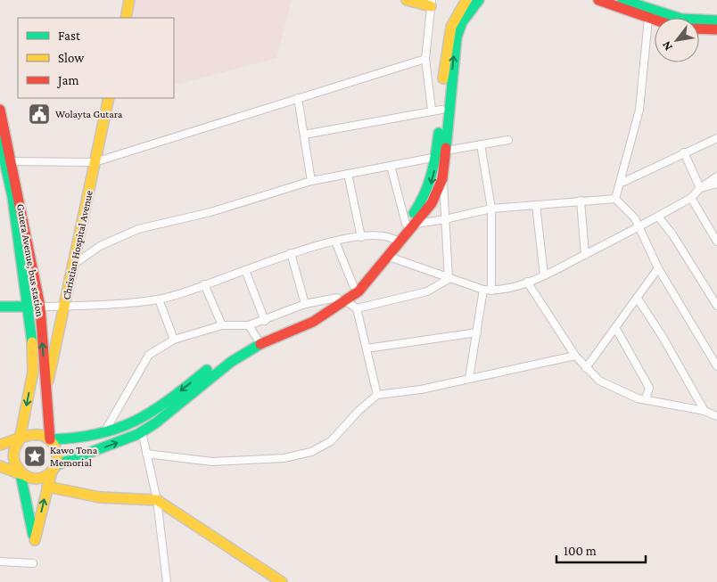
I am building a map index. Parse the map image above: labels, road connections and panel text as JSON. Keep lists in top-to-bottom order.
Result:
{
  "streets": {
    "main road": ["Christian Hospital Avenue", "Gutera Avenue, bus station"]
  },
  "crossings": [
    ["Christian Hospital Avenue", "Gutera Avenue, bus station"]
  ],
  "places": {
    "public building": ["Wolayta Gutara"],
    "place": ["Kawo Tona Memorial"]
  },
  "legend": ["Fast", "Slow", "Jam"],
  "scale_bar": "100 m",
  "north": "bottom left"
}
